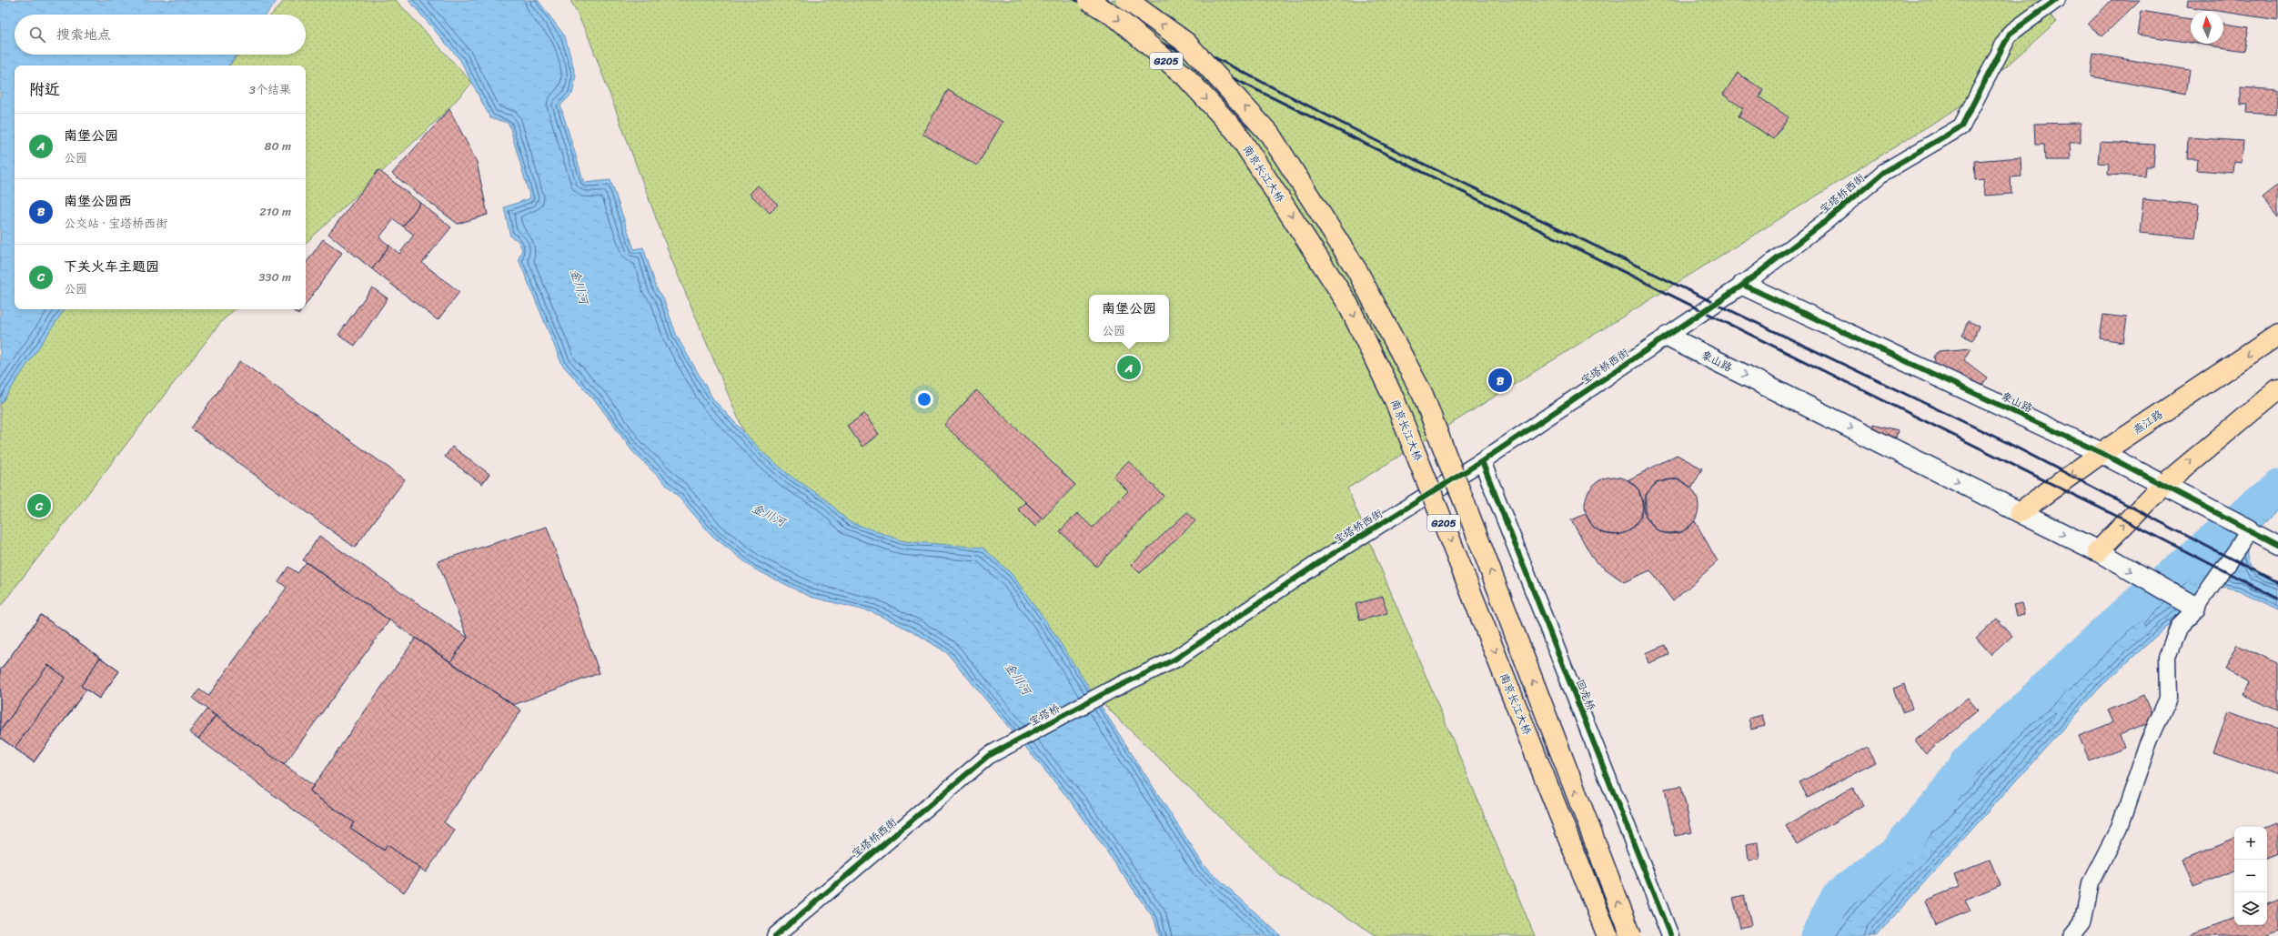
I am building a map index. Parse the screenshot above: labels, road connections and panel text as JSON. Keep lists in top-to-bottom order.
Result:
{
  "streets": {
    "main road": ["G205", "南京长江大桥", "燕江路"],
    "street": [
      "宝塔桥西街",
      "象山路",
      "回龙桥",
      "宝塔桥"
    ]
  },
  "crossings": [
    ["宝塔桥西街", "象山路"],
    ["宝塔桥西街", "回龙桥"],
    ["宝塔桥西街", "宝塔桥"],
    ["象山路", "燕江路"]
  ],
  "water": ["金川河"],
  "north": "top",
  "page": {
    "search": "搜索地点",
    "heading": ["附近", "3个结果"],
    "list": [
      {
        "mark": "A",
        "name": "南堡公园",
        "note": "公园",
        "value": "80 m"
      },
      {
        "mark": "B",
        "name": "南堡公园西",
        "note": "公交站 · 宝塔桥西街",
        "value": "210 m"
      },
      {
        "mark": "C",
        "name": "下关火车主题园",
        "note": "公园",
        "value": "330 m"
      }
    ],
    "popup": ["南堡公园", "公园"],
    "pins": ["A", "B", "C"],
    "map_buttons": ["+", "−"]
  }
}
